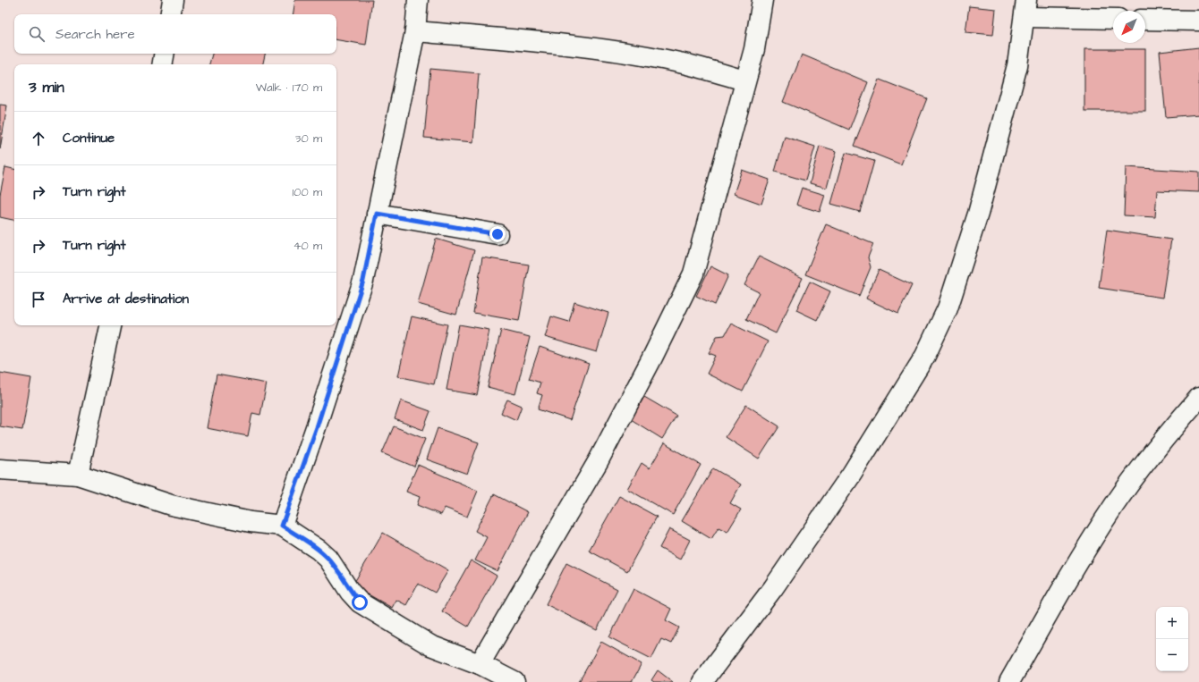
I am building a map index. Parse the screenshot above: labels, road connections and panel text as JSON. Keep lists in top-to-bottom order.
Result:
{
  "north": "bottom left",
  "page": {
    "search": "Search here",
    "heading": ["3 min", "Walk · 170 m"],
    "list": [
      ["Continue", "30 m"],
      ["Turn right", "100 m"],
      ["Turn right", "40 m"],
      "Arrive at destination"
    ],
    "map_buttons": ["+", "−"]
  }
}
